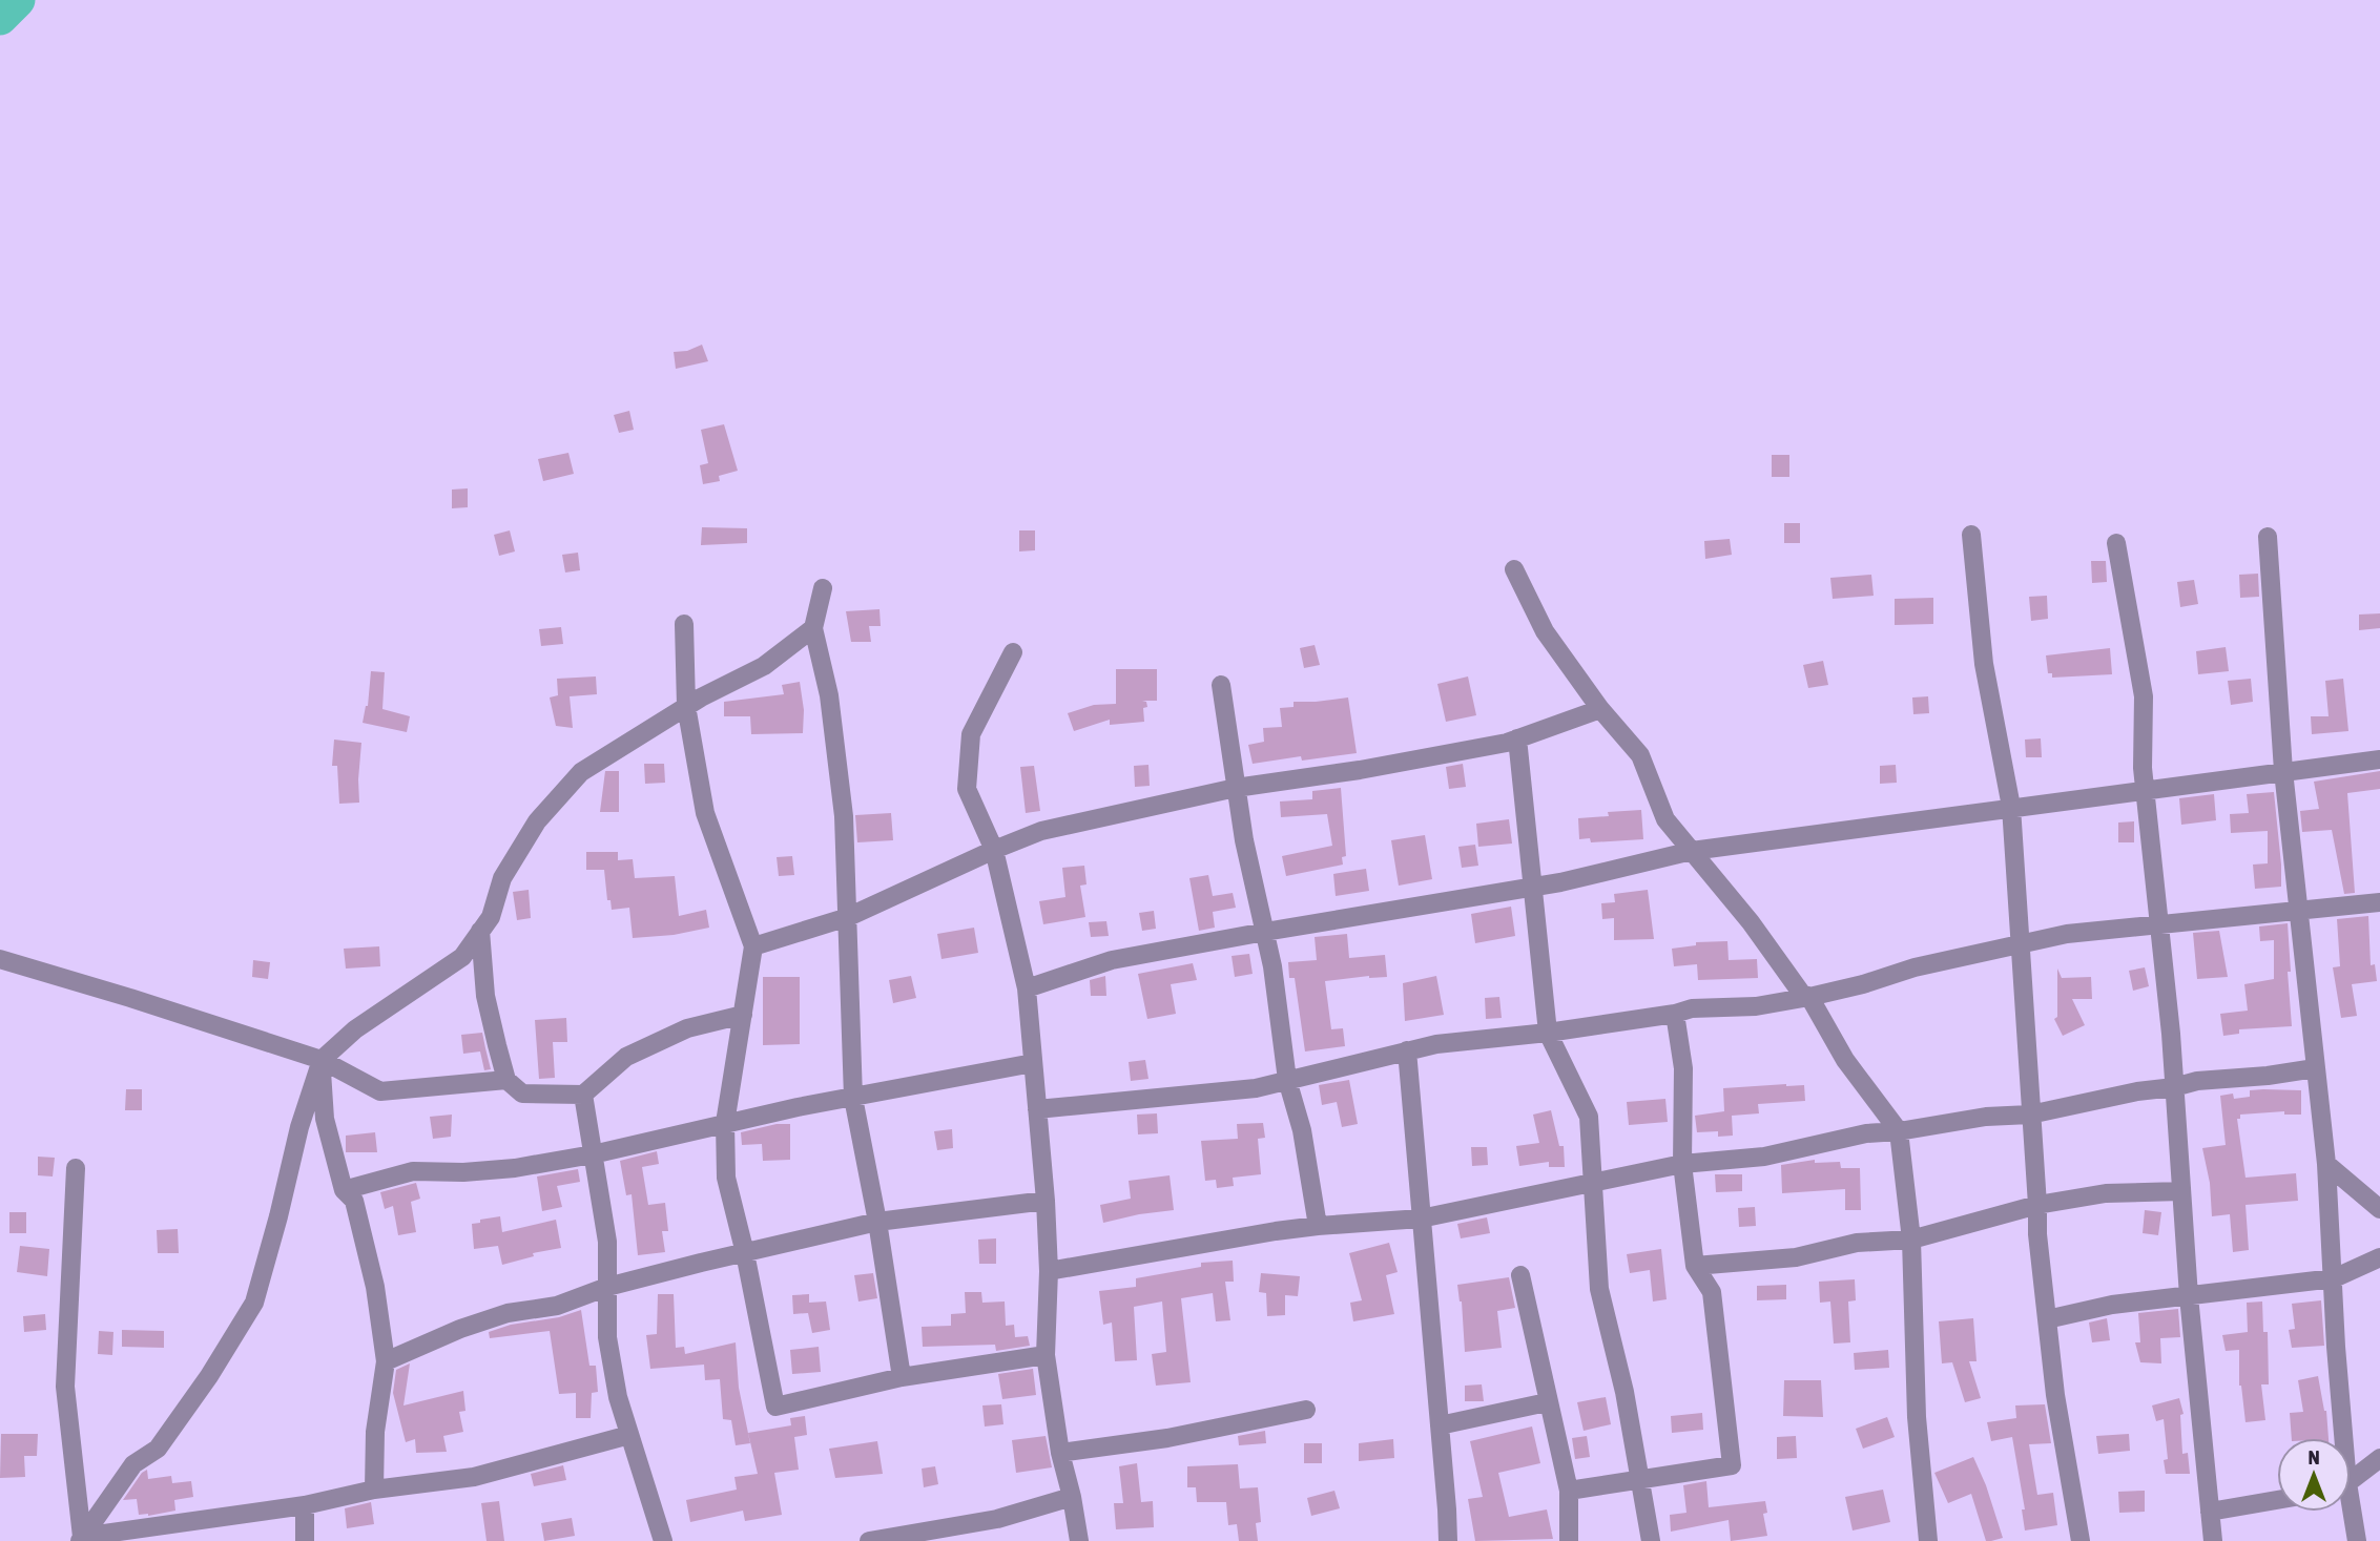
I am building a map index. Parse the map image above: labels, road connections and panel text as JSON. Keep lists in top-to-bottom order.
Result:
{
  "north": "top"
}
